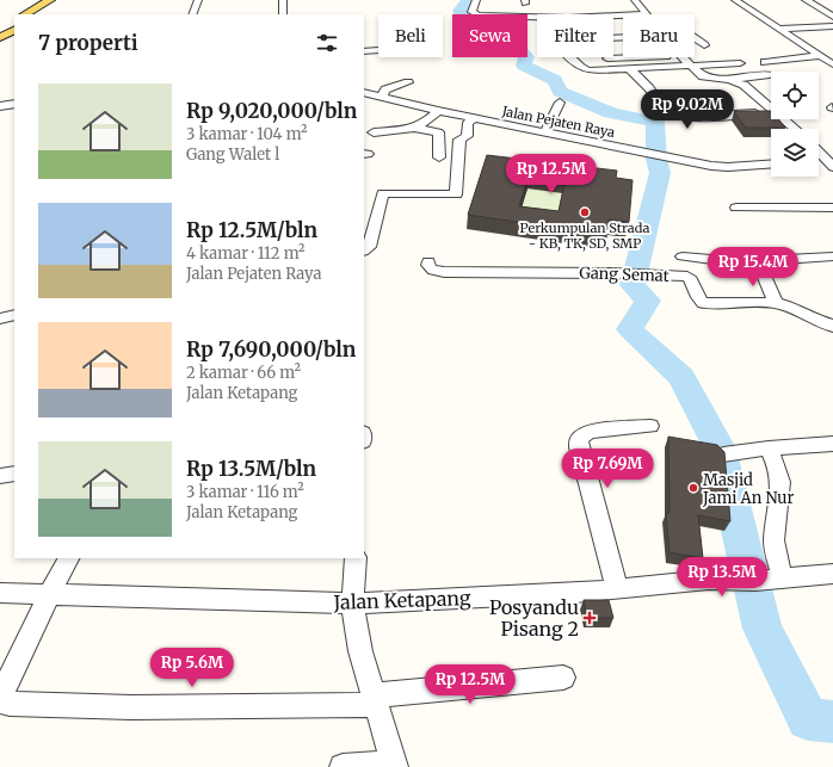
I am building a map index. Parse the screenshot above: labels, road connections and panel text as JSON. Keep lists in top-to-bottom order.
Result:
{
  "streets": {
    "street": ["Jalan Pejaten Raya", "Gang Semat", "Jalan Ketapang"]
  },
  "places": {
    "other": ["Perkumpulan Strada - KB, TK, SD, SMP", "Masjid Jami An Nur"],
    "health": ["Posyandu Pisang 2"]
  },
  "page": {
    "chip": [
      "Beli",
      "Sewa",
      "Filter",
      "Baru"
    ],
    "heading": "7 properti",
    "list": [
      {
        "name": "Rp 9,020,000/bln",
        "note": "3 kamar · 104 m² · Gang Walet l"
      },
      {
        "name": "Rp 12.5M/bln",
        "note": "4 kamar · 112 m² · Jalan Pejaten Raya"
      },
      {
        "name": "Rp 7,690,000/bln",
        "note": "2 kamar · 66 m² · Jalan Ketapang"
      },
      {
        "name": "Rp 13.5M/bln",
        "note": "3 kamar · 116 m² · Jalan Ketapang"
      }
    ],
    "price": [
      "Rp 9.02M",
      "Rp 12.5M",
      "Rp 15.4M",
      "Rp 7.69M",
      "Rp 13.5M",
      "Rp 5.6M",
      "Rp 12.5M"
    ]
  }
}
